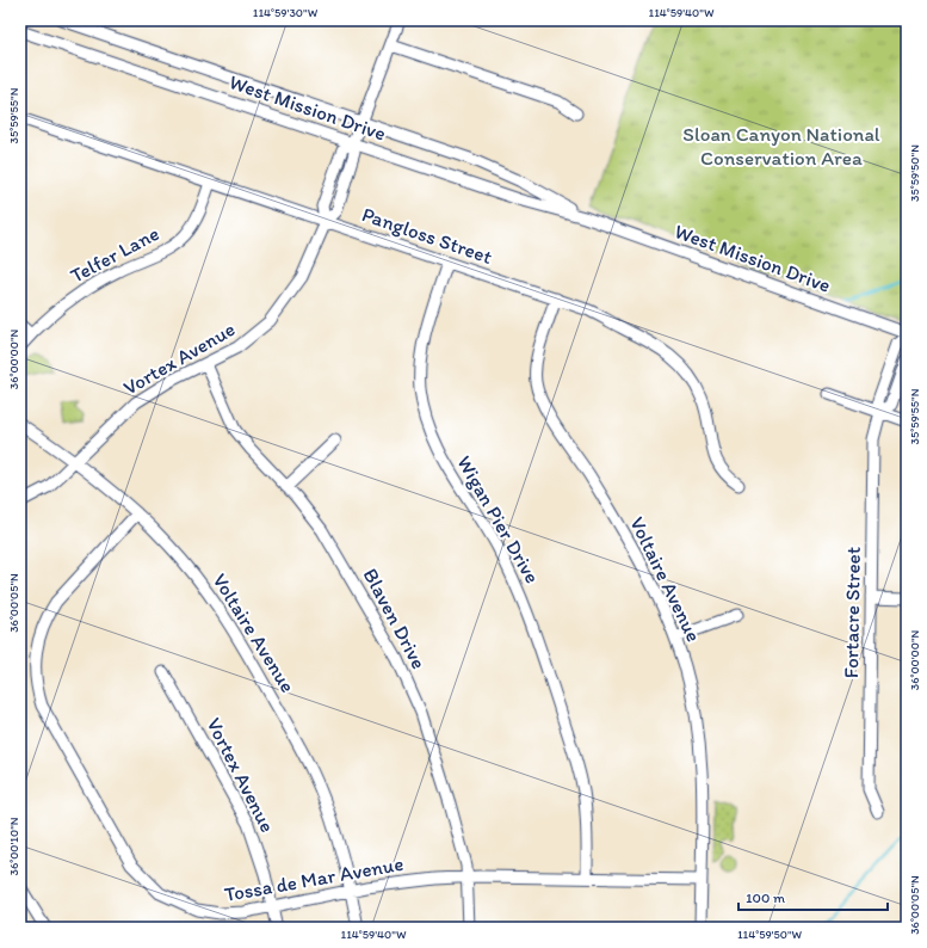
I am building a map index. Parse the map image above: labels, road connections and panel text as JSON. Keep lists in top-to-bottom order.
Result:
{
  "streets": {
    "street": [
      "West Mission Drive",
      "Pangloss Street",
      "Telfer Lane",
      "Vortex Avenue",
      "Wigan Pier Drive",
      "Voltaire Avenue",
      "Fortacre Street",
      "Blaven Drive",
      "Tossa de Mar Avenue"
    ]
  },
  "crossings": [
    ["West Mission Drive", "Vortex Avenue"],
    ["West Mission Drive", "Fortacre Street"],
    ["Pangloss Street", "Telfer Lane"],
    ["Pangloss Street", "Vortex Avenue"],
    ["Pangloss Street", "Wigan Pier Drive"],
    ["Pangloss Street", "Voltaire Avenue"],
    ["Vortex Avenue", "Voltaire Avenue"],
    ["Vortex Avenue", "Blaven Drive"],
    ["Vortex Avenue", "Tossa de Mar Avenue"],
    ["Wigan Pier Drive", "Tossa de Mar Avenue"],
    ["Voltaire Avenue", "Tossa de Mar Avenue"],
    ["Blaven Drive", "Tossa de Mar Avenue"]
  ],
  "parks": ["Sloan Canyon National Conservation Area"],
  "scale_bar": "100 m",
  "coordinates": [
    "114°59'30\"W",
    "114°59'40\"W",
    "35°59'55\"N",
    "35°59'50\"N",
    "36°00'00\"N",
    "36°00'05\"N",
    "36°00'10\"N",
    "114°59'50\"W"
  ]
}
